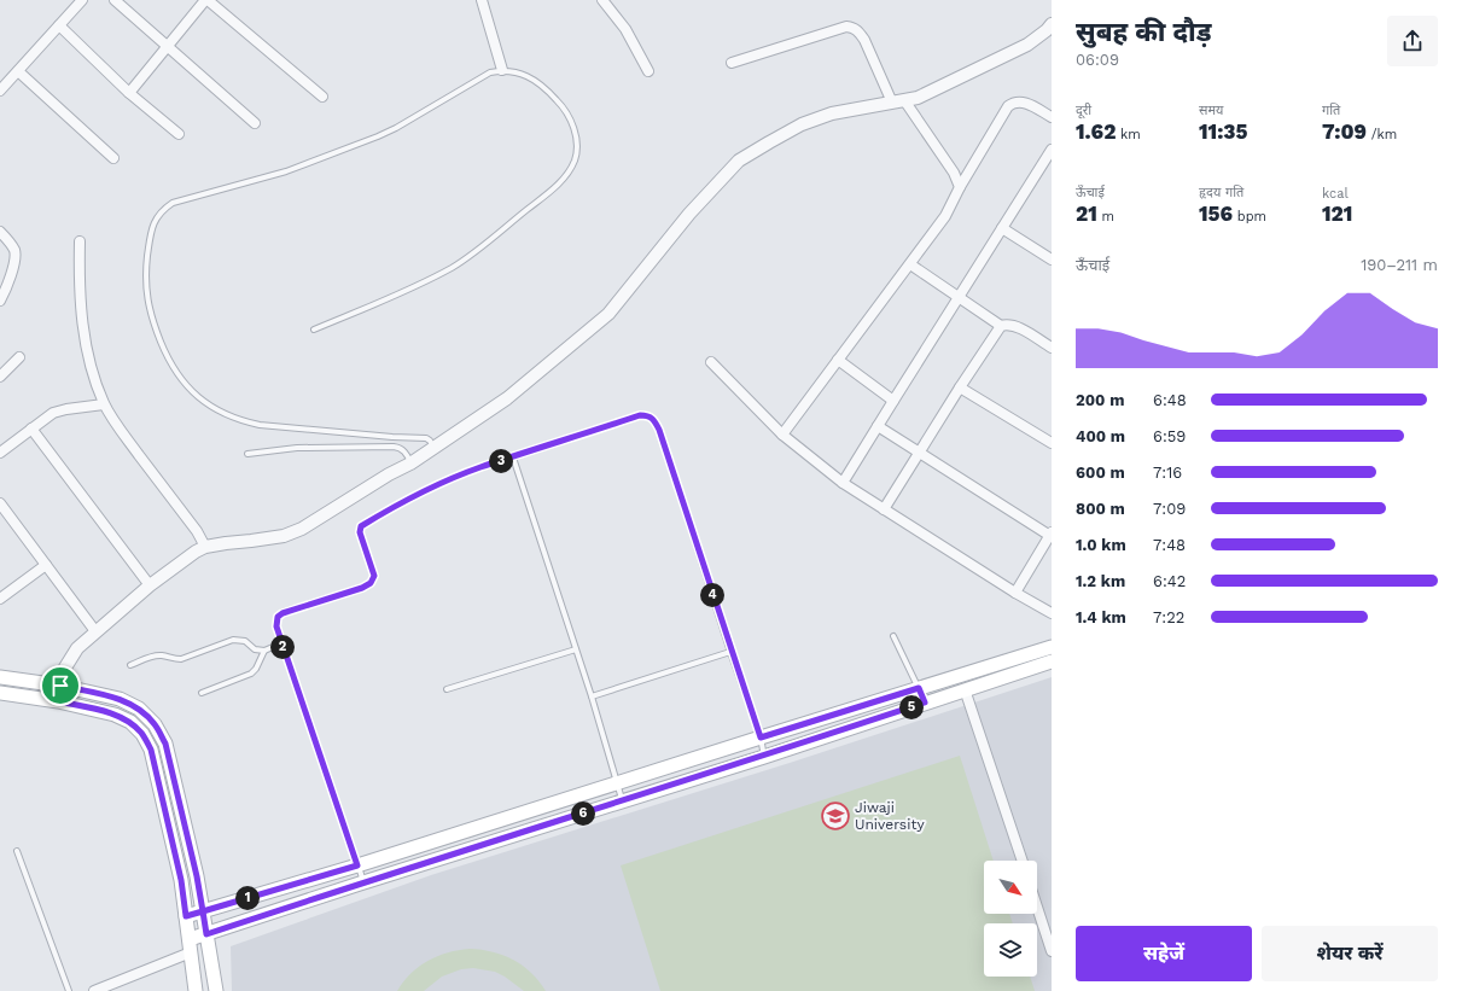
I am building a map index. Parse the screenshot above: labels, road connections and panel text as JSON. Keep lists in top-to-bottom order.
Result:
{
  "places": {
    "school or university": ["Jiwaji University"]
  },
  "north": "bottom right",
  "page": {
    "heading": ["सुबह की दौड़", "06:09"],
    "stats": [
      ["दूरी", "1.62 km"],
      ["समय", "11:35"],
      ["गति", "7:09 /km"],
      ["ऊँचाई", "21 m"],
      ["हृदय गति", "156 bpm"],
      ["kcal", "121"]
    ],
    "chart": ["ऊँचाई", "190–211 m"],
    "list": [
      {
        "name": "200 m",
        "note": "6:48"
      },
      {
        "name": "400 m",
        "note": "6:59"
      },
      {
        "name": "600 m",
        "note": "7:16"
      },
      {
        "name": "800 m",
        "note": "7:09"
      },
      {
        "name": "1.0 km",
        "note": "7:48"
      },
      {
        "name": "1.2 km",
        "note": "6:42"
      },
      {
        "name": "1.4 km",
        "note": "7:22"
      }
    ],
    "pins": [
      "3",
      "4",
      "2",
      "5",
      "6",
      "1"
    ],
    "buttons": ["सहेजें", "शेयर करें"]
  }
}
